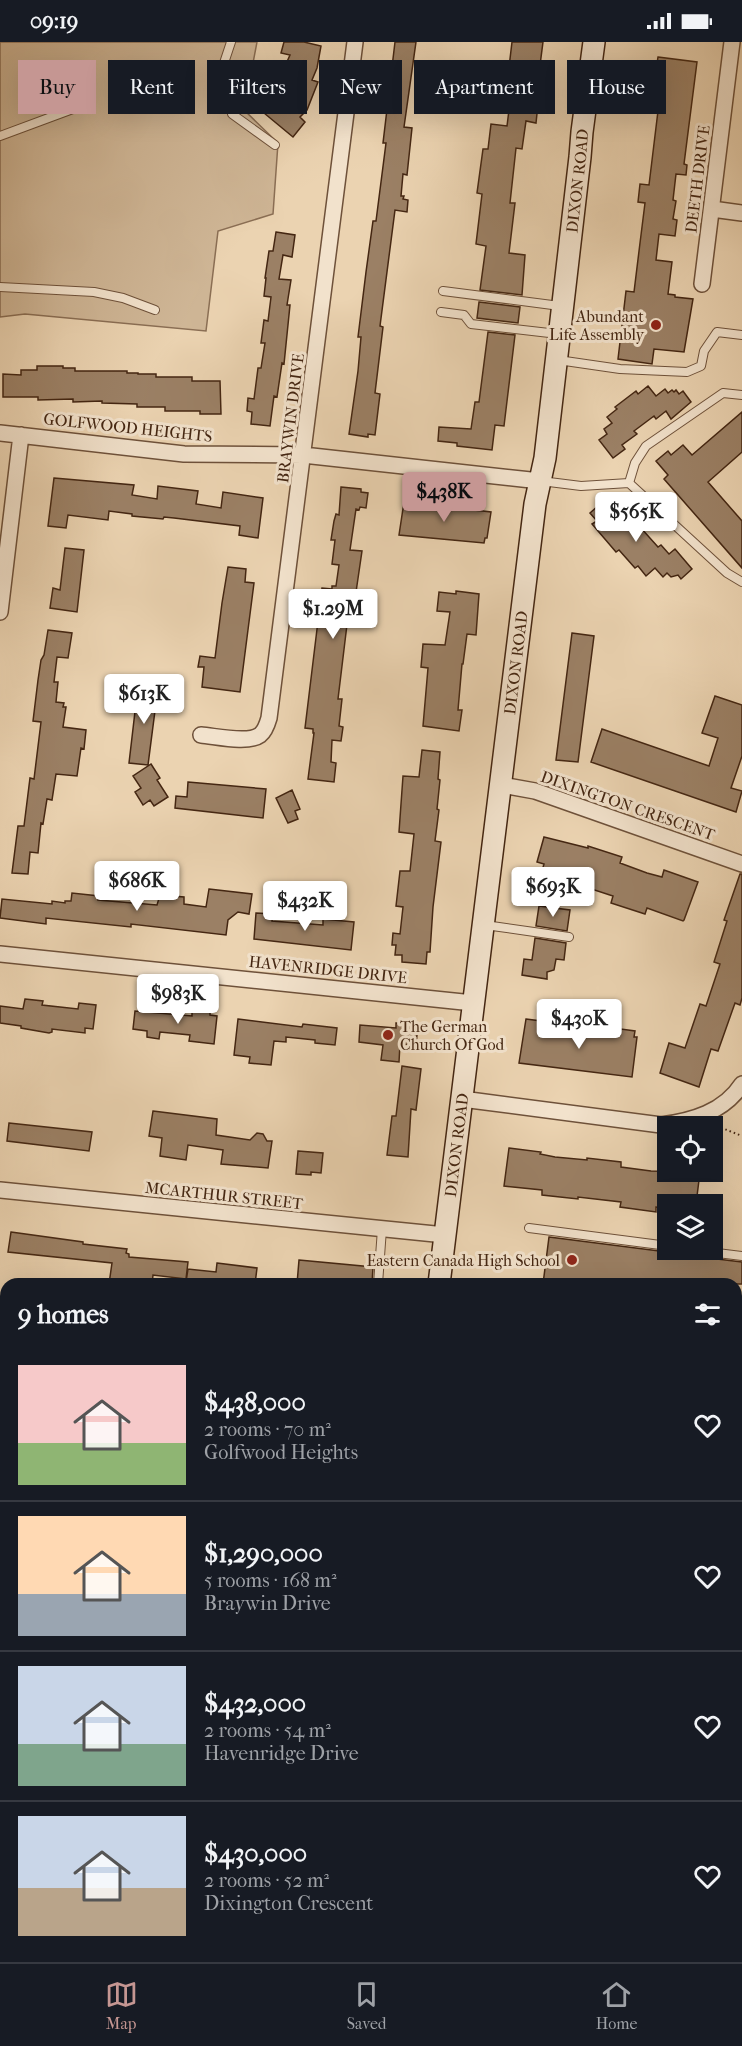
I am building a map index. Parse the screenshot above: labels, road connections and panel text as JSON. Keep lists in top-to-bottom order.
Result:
{
  "streets": {
    "main road": ["DIXON ROAD"],
    "street": [
      "DEETH DRIVE",
      "BRAYWIN DRIVE",
      "GOLFWOOD HEIGHTS",
      "DIXINGTON CRESCENT",
      "HAVENRIDGE DRIVE",
      "MCARTHUR STREET"
    ]
  },
  "crossings": [
    ["DIXON ROAD", "GOLFWOOD HEIGHTS"],
    ["DIXON ROAD", "DIXINGTON CRESCENT"],
    ["DIXON ROAD", "HAVENRIDGE DRIVE"],
    ["DIXON ROAD", "MCARTHUR STREET"],
    ["BRAYWIN DRIVE", "GOLFWOOD HEIGHTS"]
  ],
  "places": ["Abundant Life Assembly", "The German Church Of God", "Eastern Canada High School"],
  "page": {
    "status": "09:19",
    "chip": [
      "Buy",
      "Rent",
      "Filters",
      "New",
      "Apartment",
      "House"
    ],
    "price": [
      "$438K",
      "$565K",
      "$1.29M",
      "$613K",
      "$686K",
      "$693K",
      "$432K",
      "$983K",
      "$430K"
    ],
    "heading": "9 homes",
    "list": [
      {
        "name": "$438,000",
        "note": "2 rooms · 70 m² · Golfwood Heights"
      },
      {
        "name": "$1,290,000",
        "note": "5 rooms · 168 m² · Braywin Drive"
      },
      {
        "name": "$432,000",
        "note": "2 rooms · 54 m² · Havenridge Drive"
      },
      {
        "name": "$430,000",
        "note": "2 rooms · 52 m² · Dixington Crescent"
      }
    ],
    "tabs": ["Map", "Saved", "Home"]
  }
}
